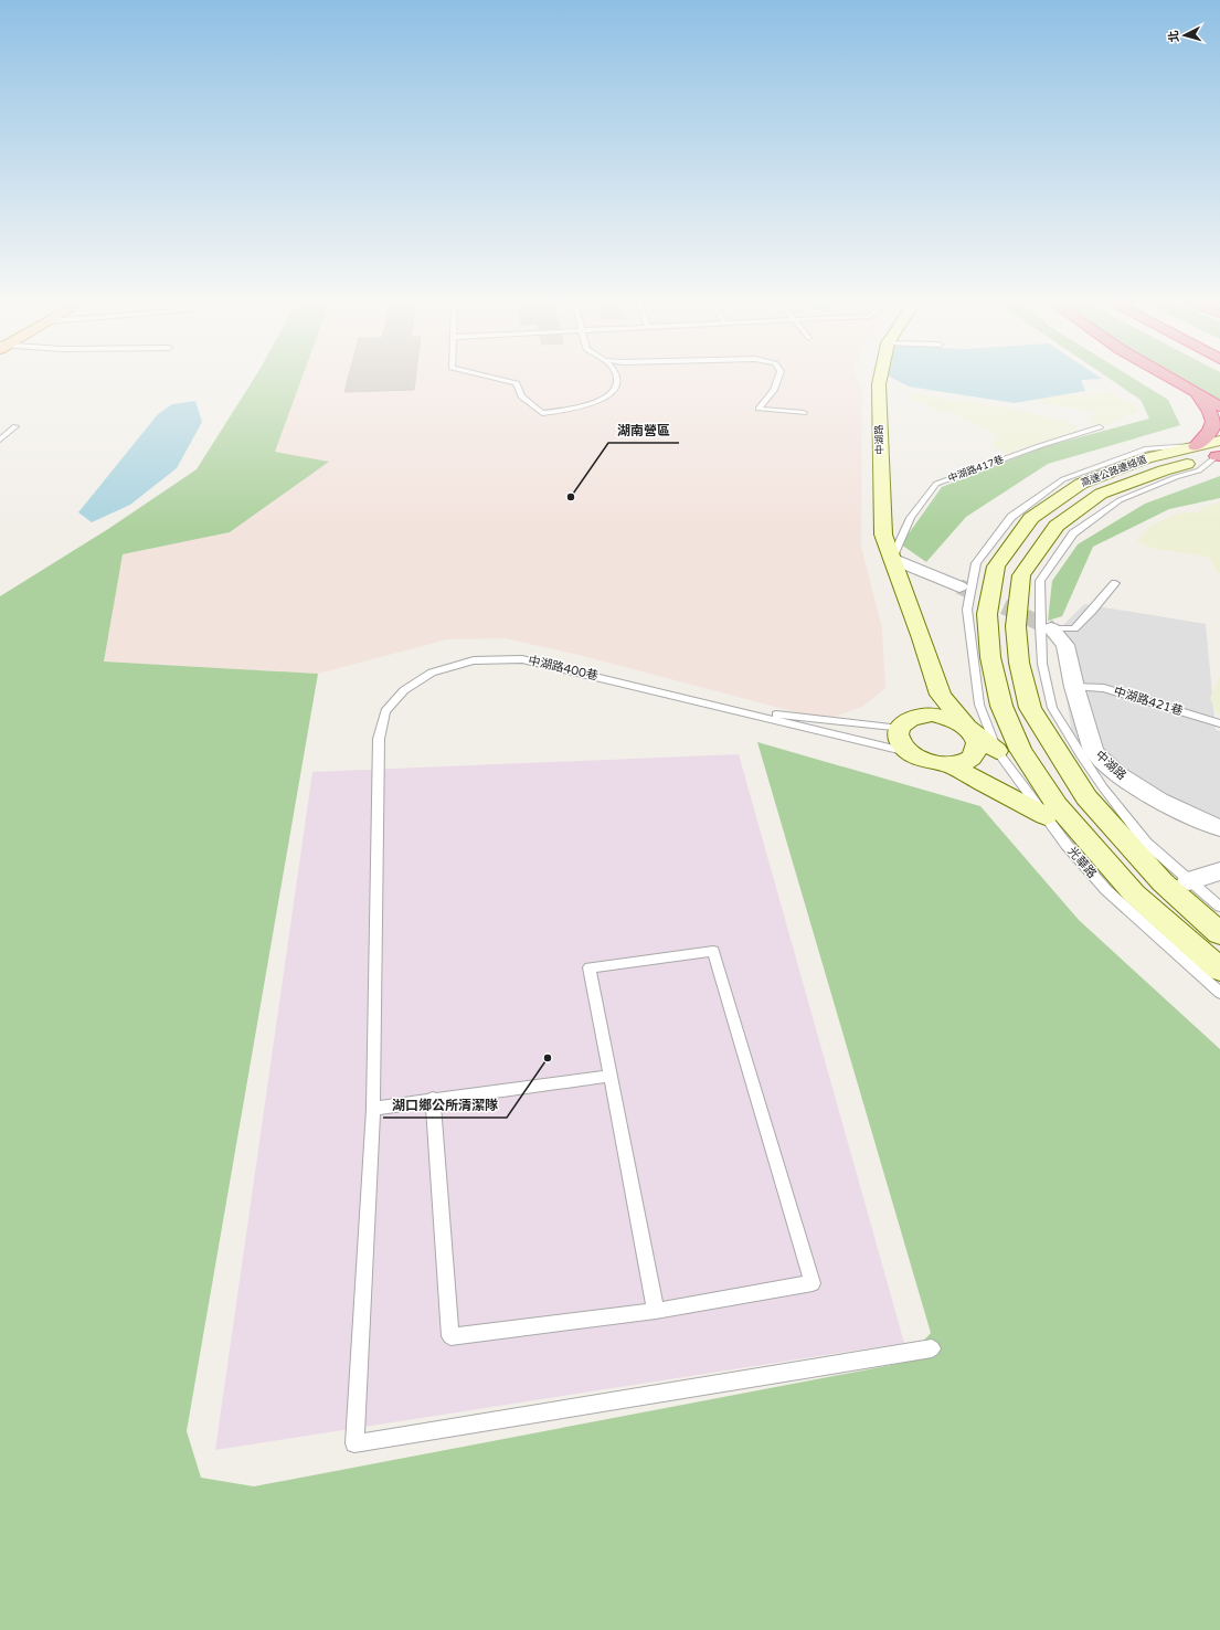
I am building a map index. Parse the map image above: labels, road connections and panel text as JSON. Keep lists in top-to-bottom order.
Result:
{
  "streets": {
    "street": ["中湖路", "高速公路連絡道", "光華路"],
    "lane": ["中湖路417巷", "中湖路400巷", "中湖路421巷"]
  },
  "crossings": [
    ["中湖路", "中湖路417巷"],
    ["中湖路", "中湖路421巷"],
    ["高速公路連絡道", "光華路"]
  ],
  "places": ["湖南營區", "湖口鄉公所清潔隊"],
  "north": "left"
}
